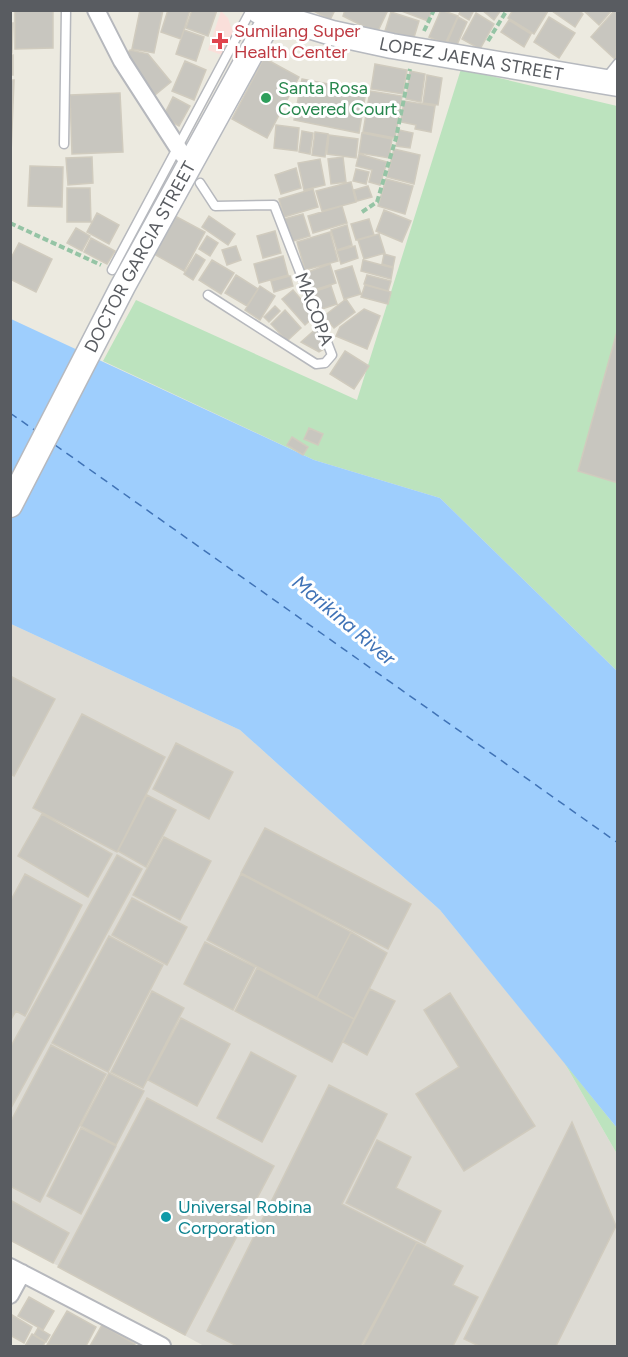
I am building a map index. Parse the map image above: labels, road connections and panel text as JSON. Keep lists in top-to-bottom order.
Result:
{
  "streets": {
    "street": ["LOPEZ JAENA STREET", "DOCTOR GARCIA STREET"],
    "lane": ["MACOPA"]
  },
  "crossings": [
    ["LOPEZ JAENA STREET", "DOCTOR GARCIA STREET"]
  ],
  "water": ["Marikina River"],
  "places": {
    "health": ["Sumilang Super Health Center"],
    "other": ["Santa Rosa Covered Court", "Universal Robina Corporation"]
  }
}
